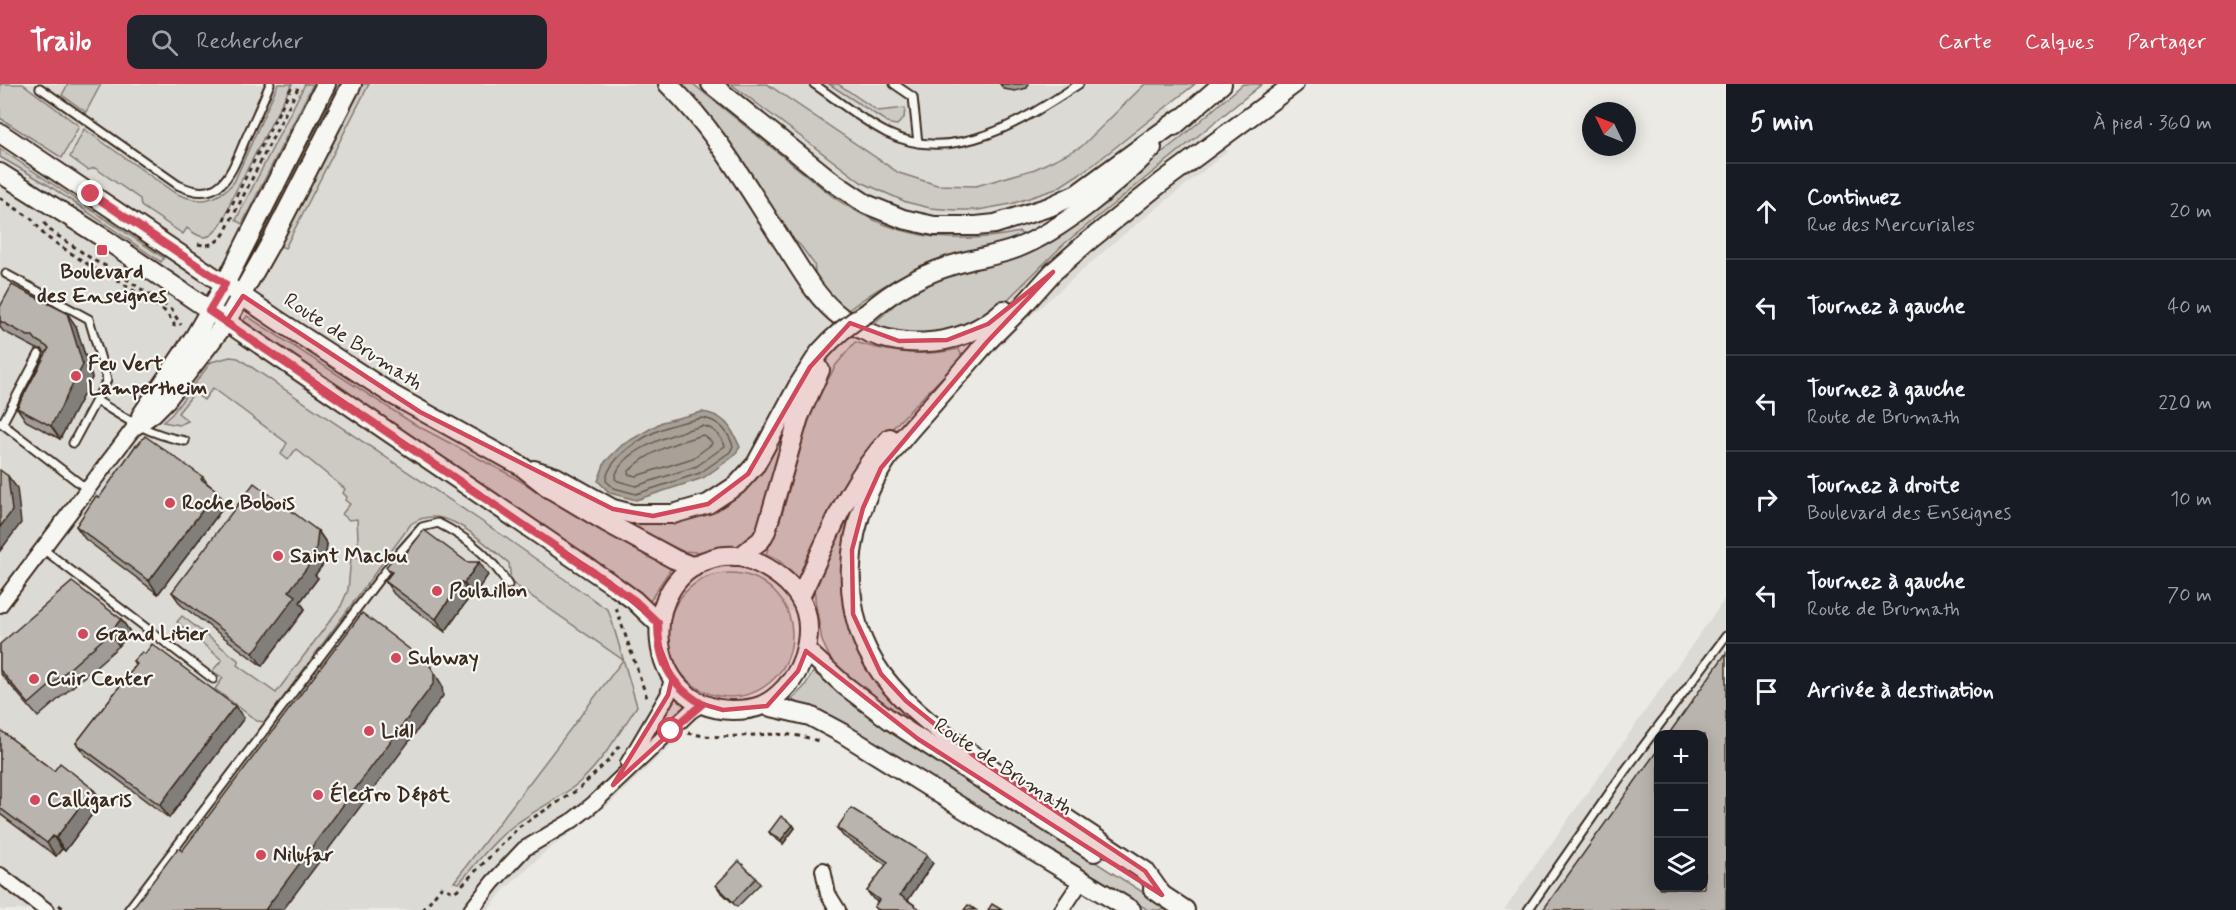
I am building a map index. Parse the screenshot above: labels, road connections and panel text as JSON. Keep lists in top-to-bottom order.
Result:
{
  "streets": {
    "main road": ["Route de Brumath"]
  },
  "places": {
    "transit": ["Boulevard des Enseignes"],
    "other": [
      "Feu Vert Lampertheim",
      "Roche Bobois",
      "Saint Maclou",
      "Poulaillon",
      "Grand Litier",
      "Subway",
      "Cuir Center",
      "Lidl",
      "Électro Dépôt",
      "Calligaris",
      "Nilufar"
    ]
  },
  "north": "top left",
  "page": {
    "header": "Trailo",
    "search": "Rechercher",
    "nav": ["Carte", "Calques", "Partager"],
    "heading": ["5 min", "À pied · 360 m"],
    "list": [
      ["Continuez", "Rue des Mercuriales", "20 m"],
      ["Tournez à gauche", "40 m"],
      ["Tournez à gauche", "Route de Brumath", "220 m"],
      ["Tournez à droite", "Boulevard des Enseignes", "10 m"],
      ["Tournez à gauche", "Route de Brumath", "70 m"],
      "Arrivée à destination"
    ],
    "map_buttons": ["+", "−"]
  }
}
